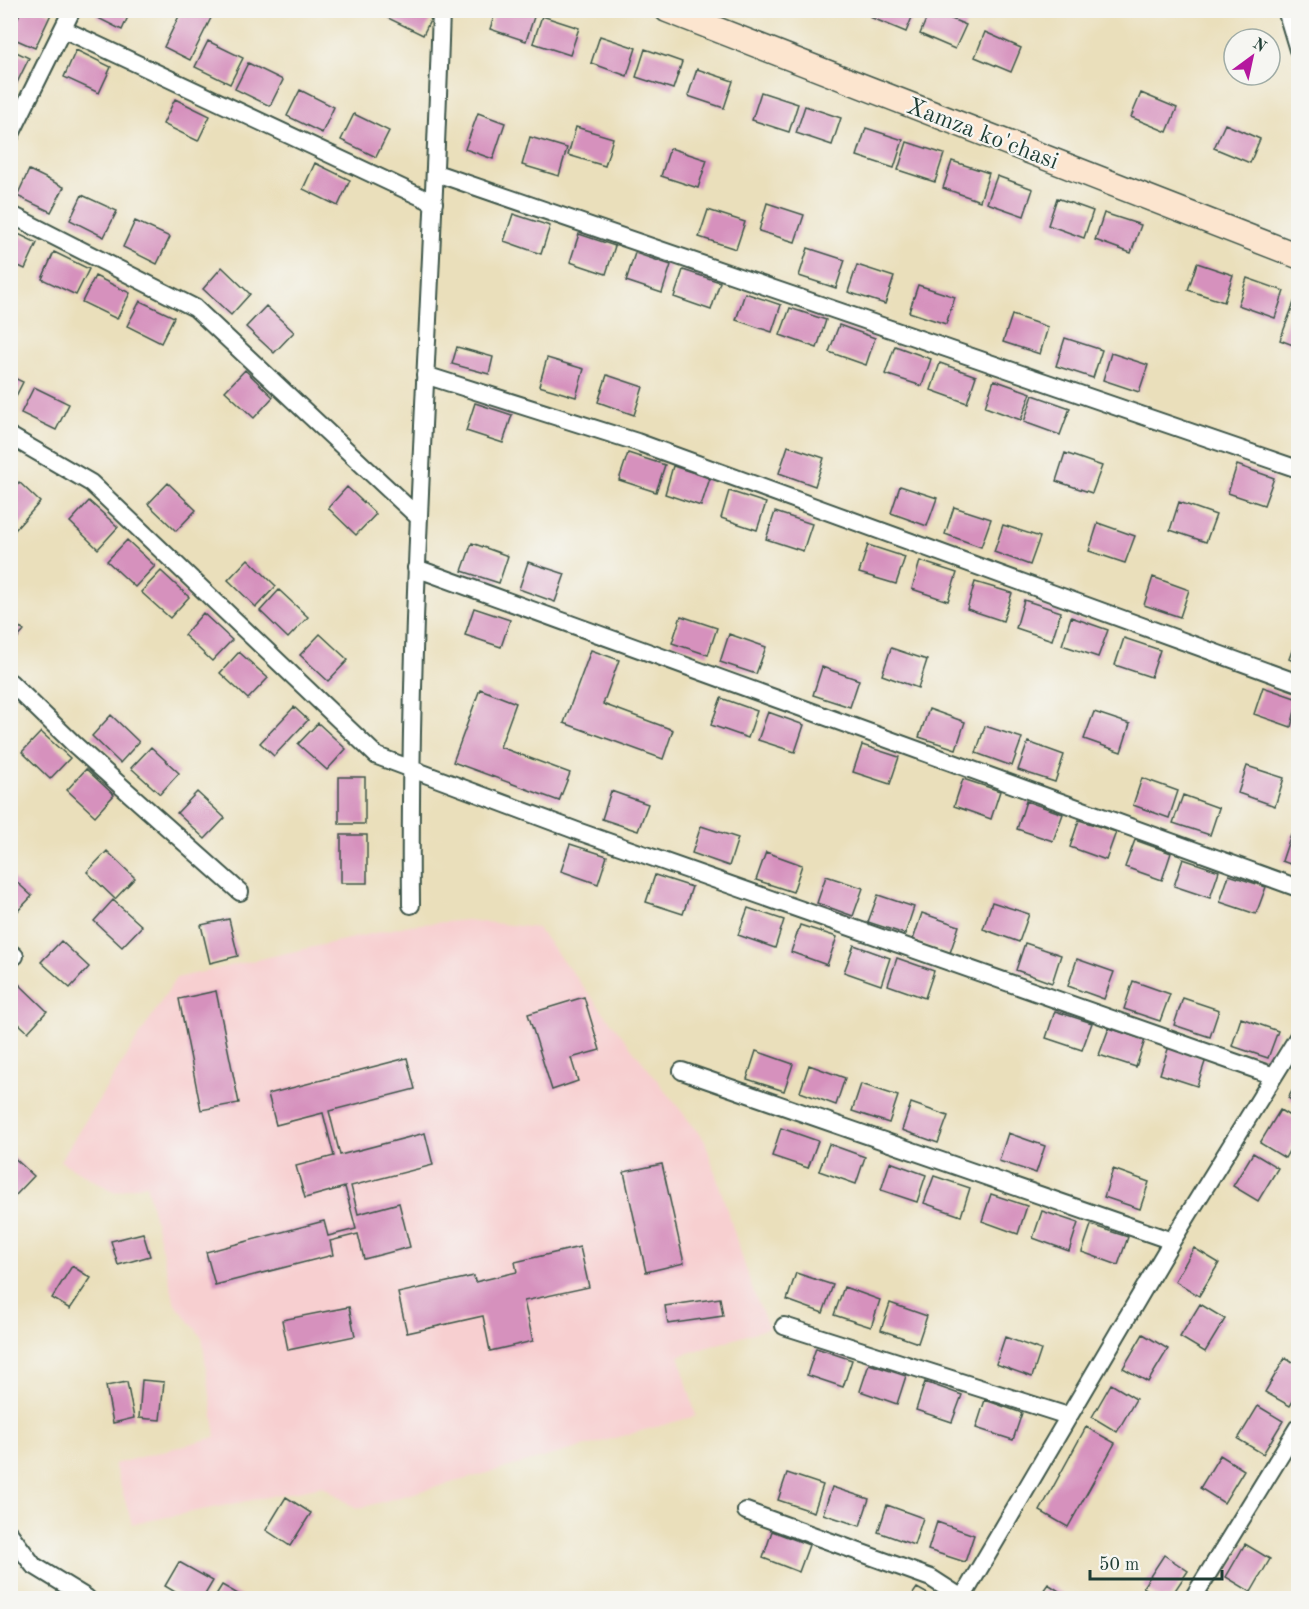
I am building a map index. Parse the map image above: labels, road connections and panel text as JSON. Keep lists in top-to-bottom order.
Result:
{
  "streets": {
    "street": ["Xamza ko'chasi"]
  },
  "scale_bar": "50 m",
  "north": "top right"
}
